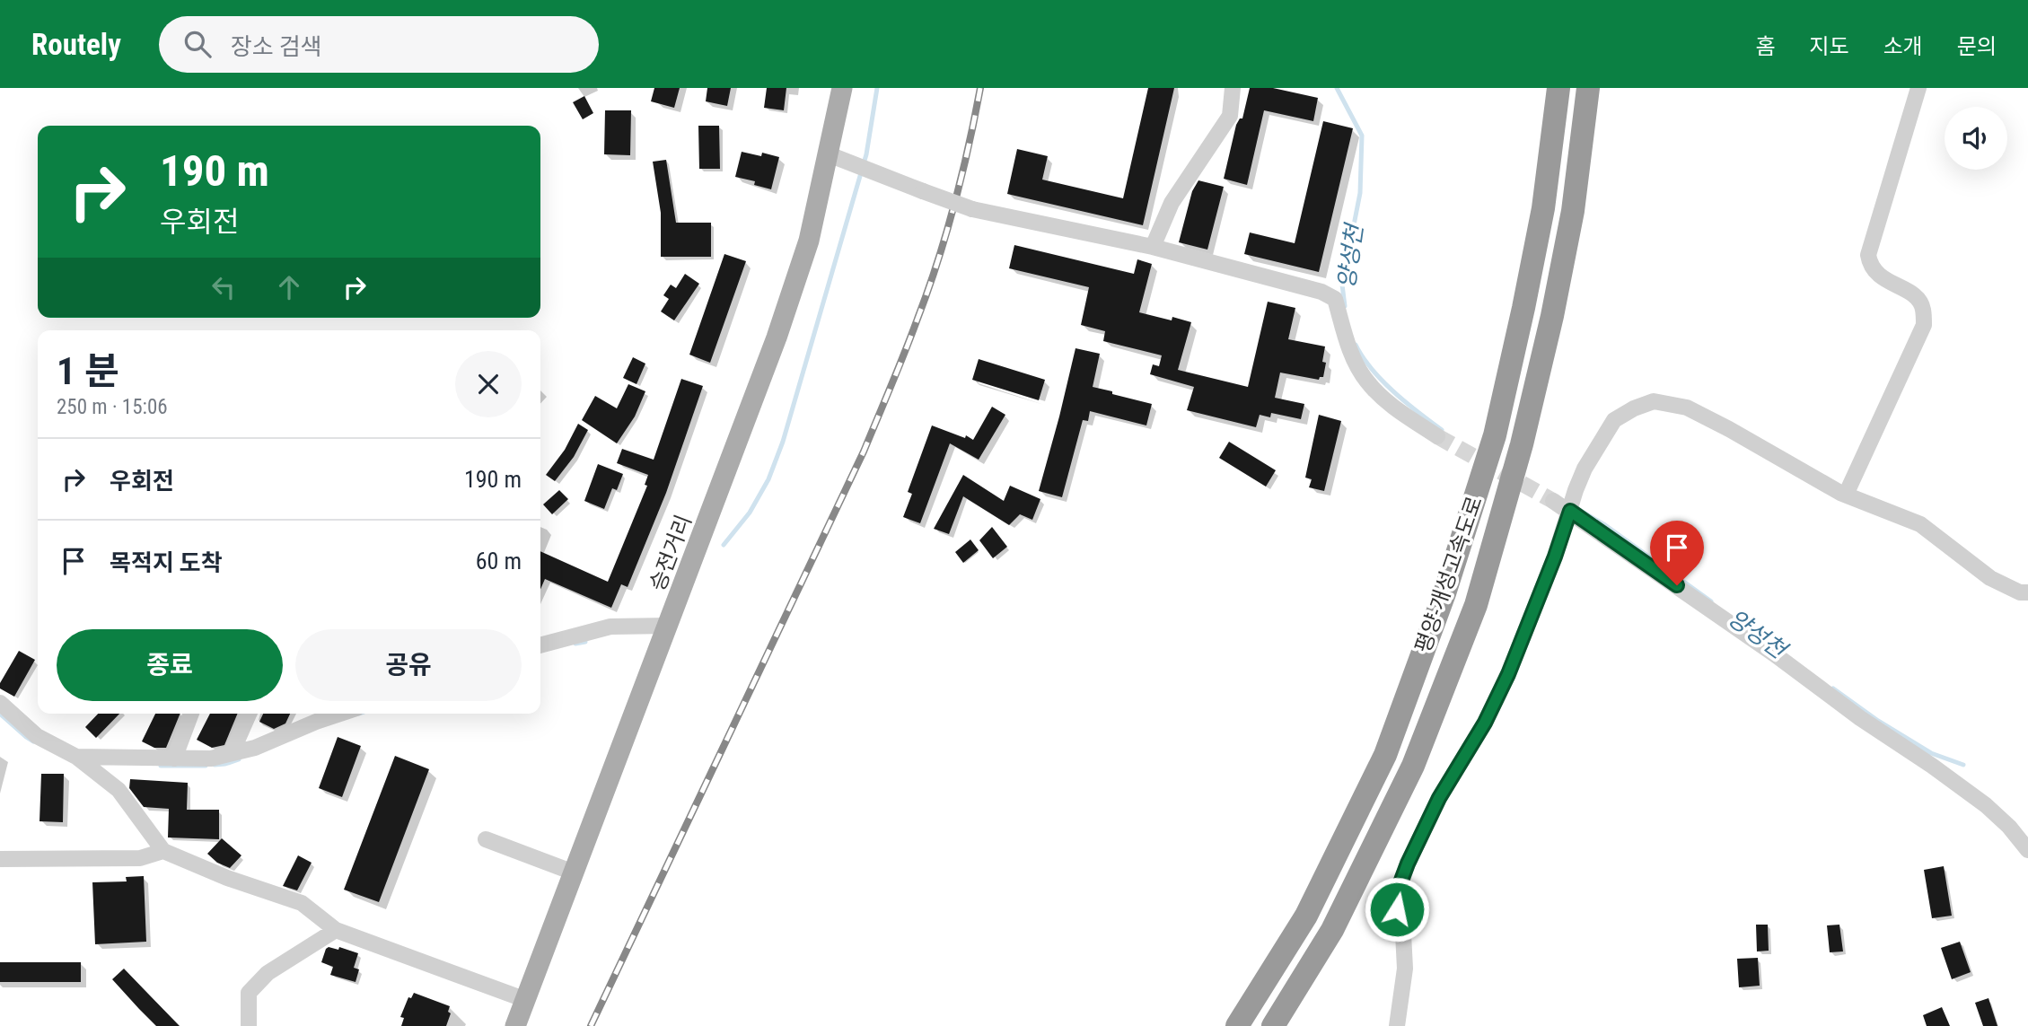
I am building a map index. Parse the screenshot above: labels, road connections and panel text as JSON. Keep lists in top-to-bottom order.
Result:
{
  "streets": {
    "highway": ["평양-개성고속도로"],
    "main road": ["승전거리"]
  },
  "water": ["양성천"],
  "page": {
    "header": "Routely",
    "search": "장소 검색",
    "nav": [
      "홈",
      "지도",
      "소개",
      "문의"
    ],
    "turn": ["190 m", "우회전"],
    "heading": ["1 분", "250 m · 15:06"],
    "list": [
      {
        "name": "우회전",
        "value": "190 m"
      },
      {
        "name": "목적지 도착",
        "value": "60 m"
      }
    ],
    "buttons": ["종료", "공유"]
  }
}
